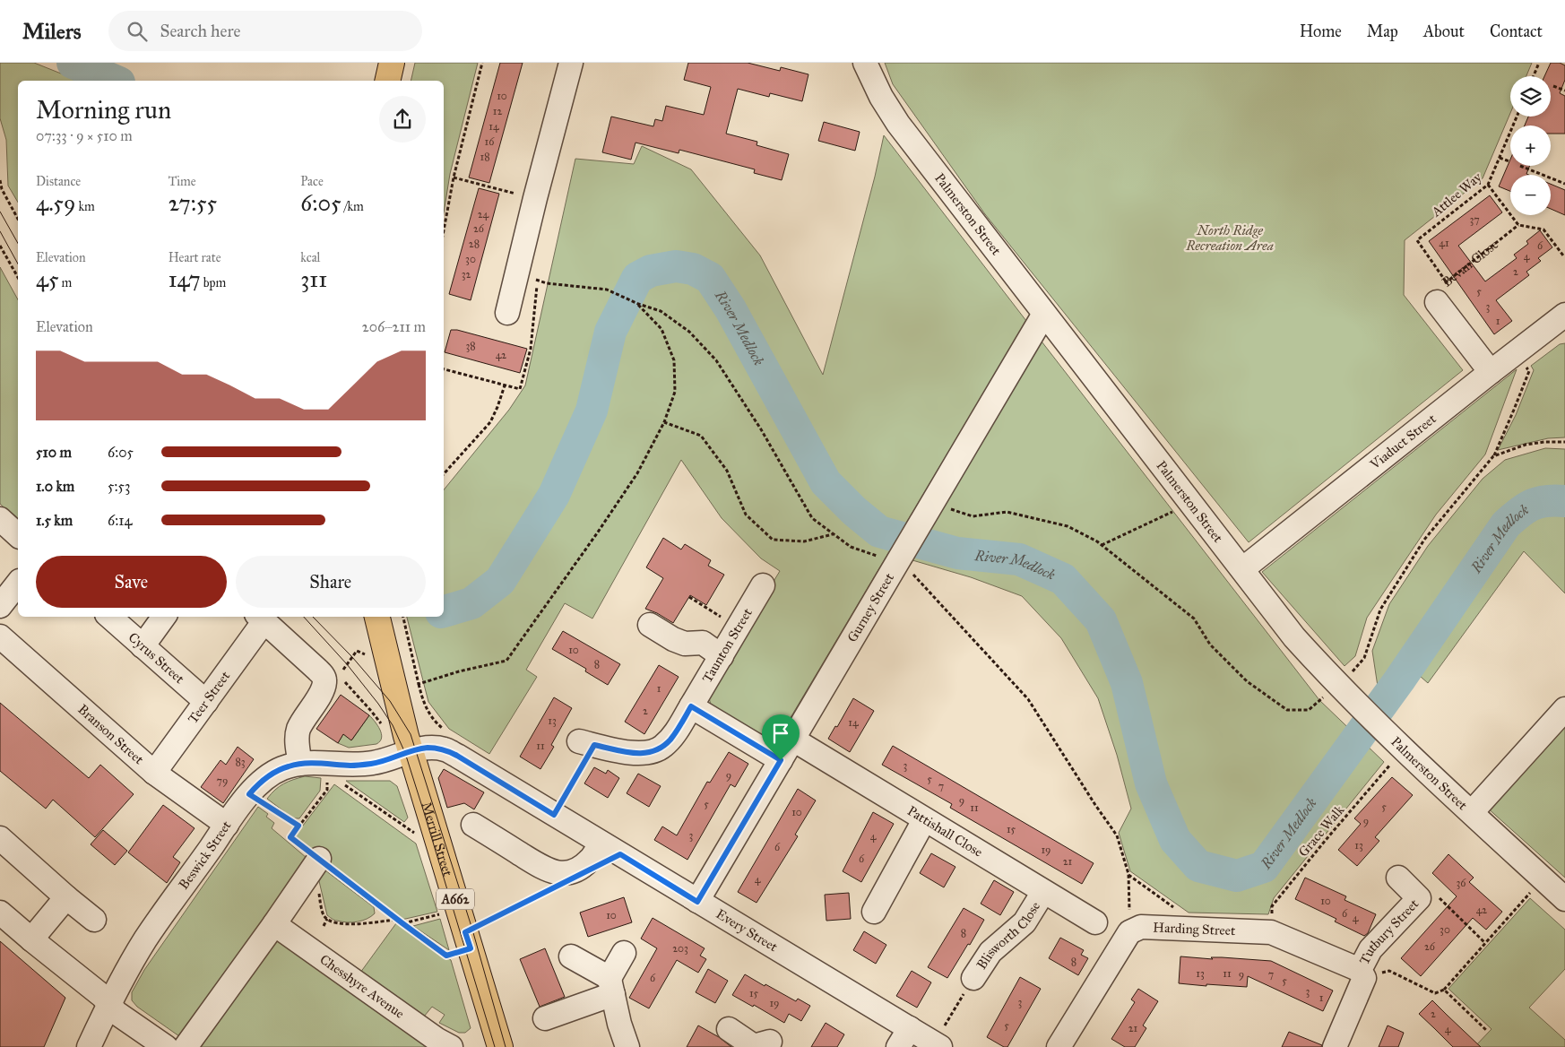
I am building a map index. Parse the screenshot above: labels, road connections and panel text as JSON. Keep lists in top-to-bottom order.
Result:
{
  "streets": {
    "main road": ["Merrill Street", "A662"],
    "street": [
      "Palmerston Street",
      "Bevan Close",
      "Viaduct Street",
      "Gurney Street",
      "Taunton Street",
      "Cyrus Street",
      "Teer Street",
      "Branson Street",
      "Pattishall Close",
      "Beswick Street",
      "Harding Street",
      "Every Street",
      "Tutbury Street",
      "Blisworth Close",
      "Chesshyre Avenue"
    ],
    "path": ["Attlee Way", "Grace Walk"]
  },
  "crossings": [
    ["Attlee Way", "Bevan Close"],
    ["Palmerston Street", "Viaduct Street"],
    ["Palmerston Street", "Gurney Street"],
    ["Palmerston Street", "Grace Walk"],
    ["Bevan Close", "Viaduct Street"],
    ["Gurney Street", "Pattishall Close"],
    ["Gurney Street", "Every Street"],
    ["Cyrus Street", "Teer Street"],
    ["Teer Street", "Branson Street"],
    ["Branson Street", "Beswick Street"],
    ["Grace Walk", "Harding Street"],
    ["Pattishall Close", "Blisworth Close"],
    ["Merrill Street", "Every Street"],
    ["Beswick Street", "Every Street"],
    ["Harding Street", "Tutbury Street"]
  ],
  "water": ["River Medlock"],
  "parks": ["North Ridge Recreation Area"],
  "house_numbers": [
    "10",
    "12",
    "14",
    "16",
    "18",
    "24",
    "37",
    "26",
    "41",
    "28",
    "6",
    "4",
    "30",
    "2",
    "32",
    "5",
    "3",
    "1",
    "38",
    "42",
    "10",
    "8",
    "1",
    "2",
    "13",
    "14",
    "11",
    "83",
    "3",
    "9",
    "5",
    "79",
    "7",
    "9",
    "5",
    "5",
    "11",
    "10",
    "9",
    "15",
    "3",
    "4",
    "13",
    "6",
    "19",
    "6",
    "21",
    "4",
    "36",
    "10",
    "42",
    "6",
    "10",
    "4",
    "30",
    "8",
    "26",
    "203",
    "8",
    "13",
    "11",
    "9",
    "7",
    "6",
    "5",
    "3",
    "15",
    "1",
    "3",
    "19",
    "2",
    "5",
    "21",
    "4"
  ],
  "page": {
    "header": "Milers",
    "search": "Search here",
    "nav": [
      "Home",
      "Map",
      "About",
      "Contact"
    ],
    "map_buttons": ["+", "−"],
    "heading": ["Morning run", "07:33 · 9 × 510 m"],
    "stats": [
      ["Distance", "4.59 km"],
      ["Time", "27:55"],
      ["Pace", "6:05 /km"],
      ["Elevation", "45 m"],
      ["Heart rate", "147 bpm"],
      ["kcal", "311"]
    ],
    "chart": ["Elevation", "206–211 m"],
    "list": [
      {
        "name": "510 m",
        "note": "6:05"
      },
      {
        "name": "1.0 km",
        "note": "5:53"
      },
      {
        "name": "1.5 km",
        "note": "6:14"
      }
    ],
    "buttons": ["Save", "Share"]
  }
}
